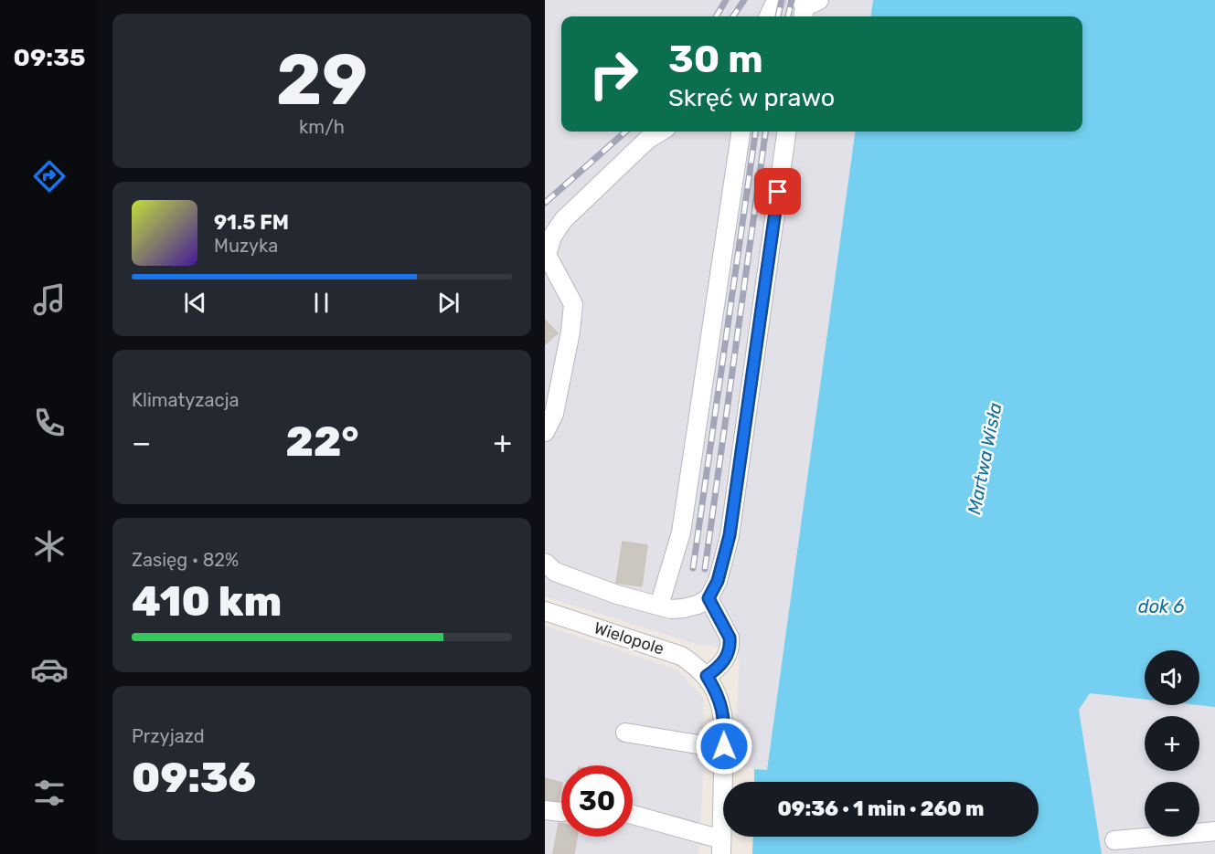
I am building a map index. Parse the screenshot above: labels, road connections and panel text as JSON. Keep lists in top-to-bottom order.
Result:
{
  "streets": {
    "street": ["Wielopole"]
  },
  "water": ["Martwa Wisła", "dok 6"],
  "page": {
    "tabs": "09:35",
    "tile": [
      ["29", "km/h"],
      "Klimatyzacja",
      ["Zasięg · 82%", "410 km"],
      ["Przyjazd", "09:36"]
    ],
    "turn": ["30 m", "Skręć w prawo"],
    "song": ["91.5 FM", "Muzyka"],
    "heat": ["−", "22°", "+"],
    "map_buttons": ["+", "−"],
    "limit": "30",
    "trip": "09:36 · 1 min · 260 m"
  }
}
